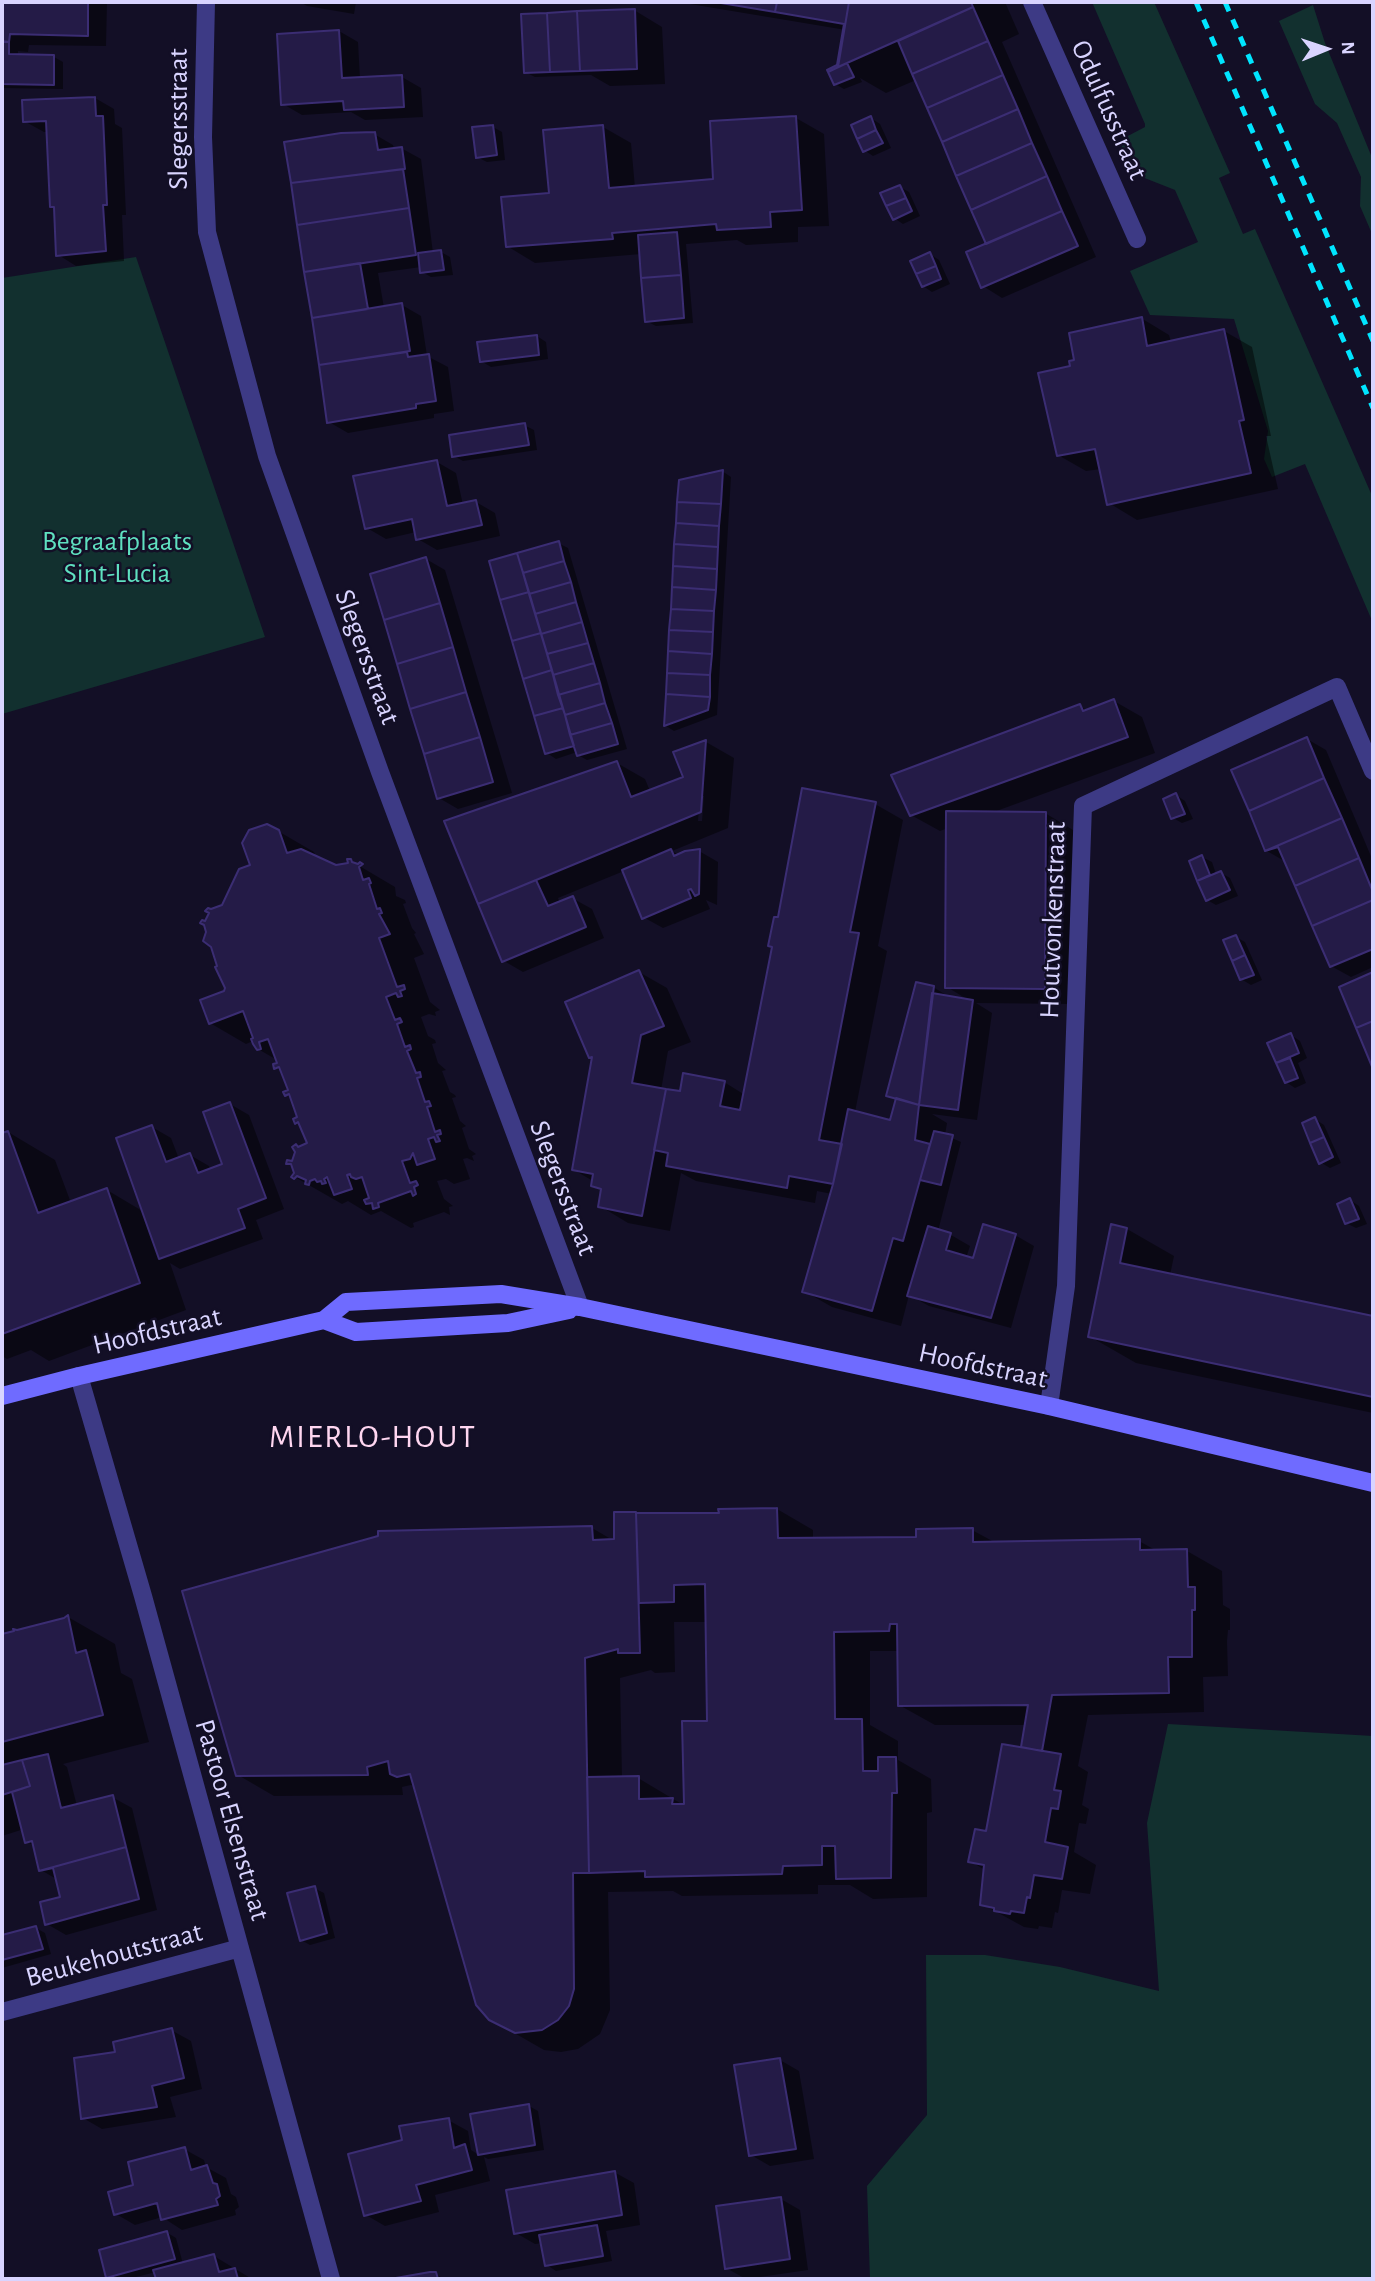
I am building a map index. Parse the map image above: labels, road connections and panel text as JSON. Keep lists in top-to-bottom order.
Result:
{
  "streets": {
    "street": [
      "Odulfusstraat",
      "Slegersstraat",
      "Houtvonkenstraat",
      "Hoofdstraat",
      "Pastoor Elsenstraat",
      "Beukehoutstraat"
    ]
  },
  "crossings": [
    ["Slegersstraat", "Hoofdstraat"],
    ["Houtvonkenstraat", "Hoofdstraat"],
    ["Hoofdstraat", "Pastoor Elsenstraat"],
    ["Pastoor Elsenstraat", "Beukehoutstraat"]
  ],
  "districts": ["MIERLO-HOUT"],
  "parks": ["Begraafplaats Sint-Lucia"],
  "north": "right"
}
